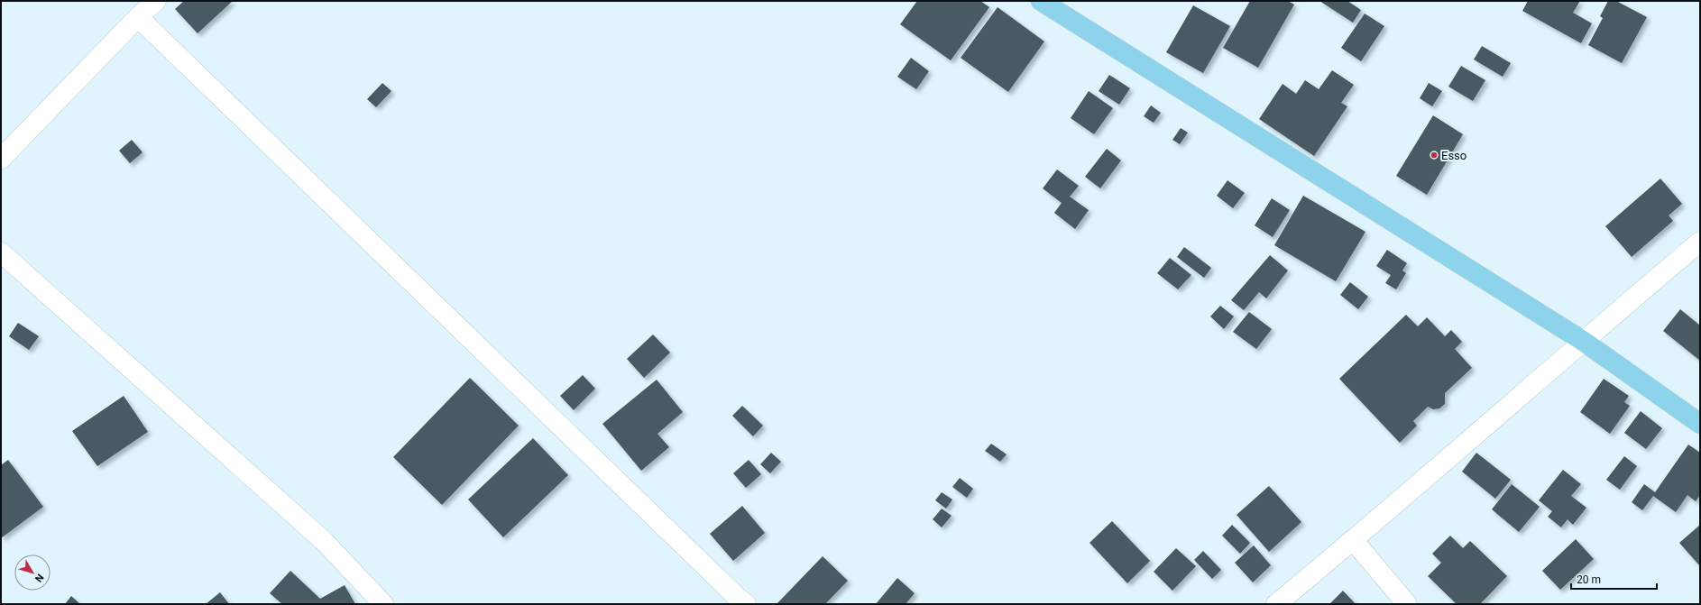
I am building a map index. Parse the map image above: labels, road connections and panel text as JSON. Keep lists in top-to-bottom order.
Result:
{
  "places": ["Esso"],
  "scale_bar": "20 m",
  "north": "bottom right"
}
